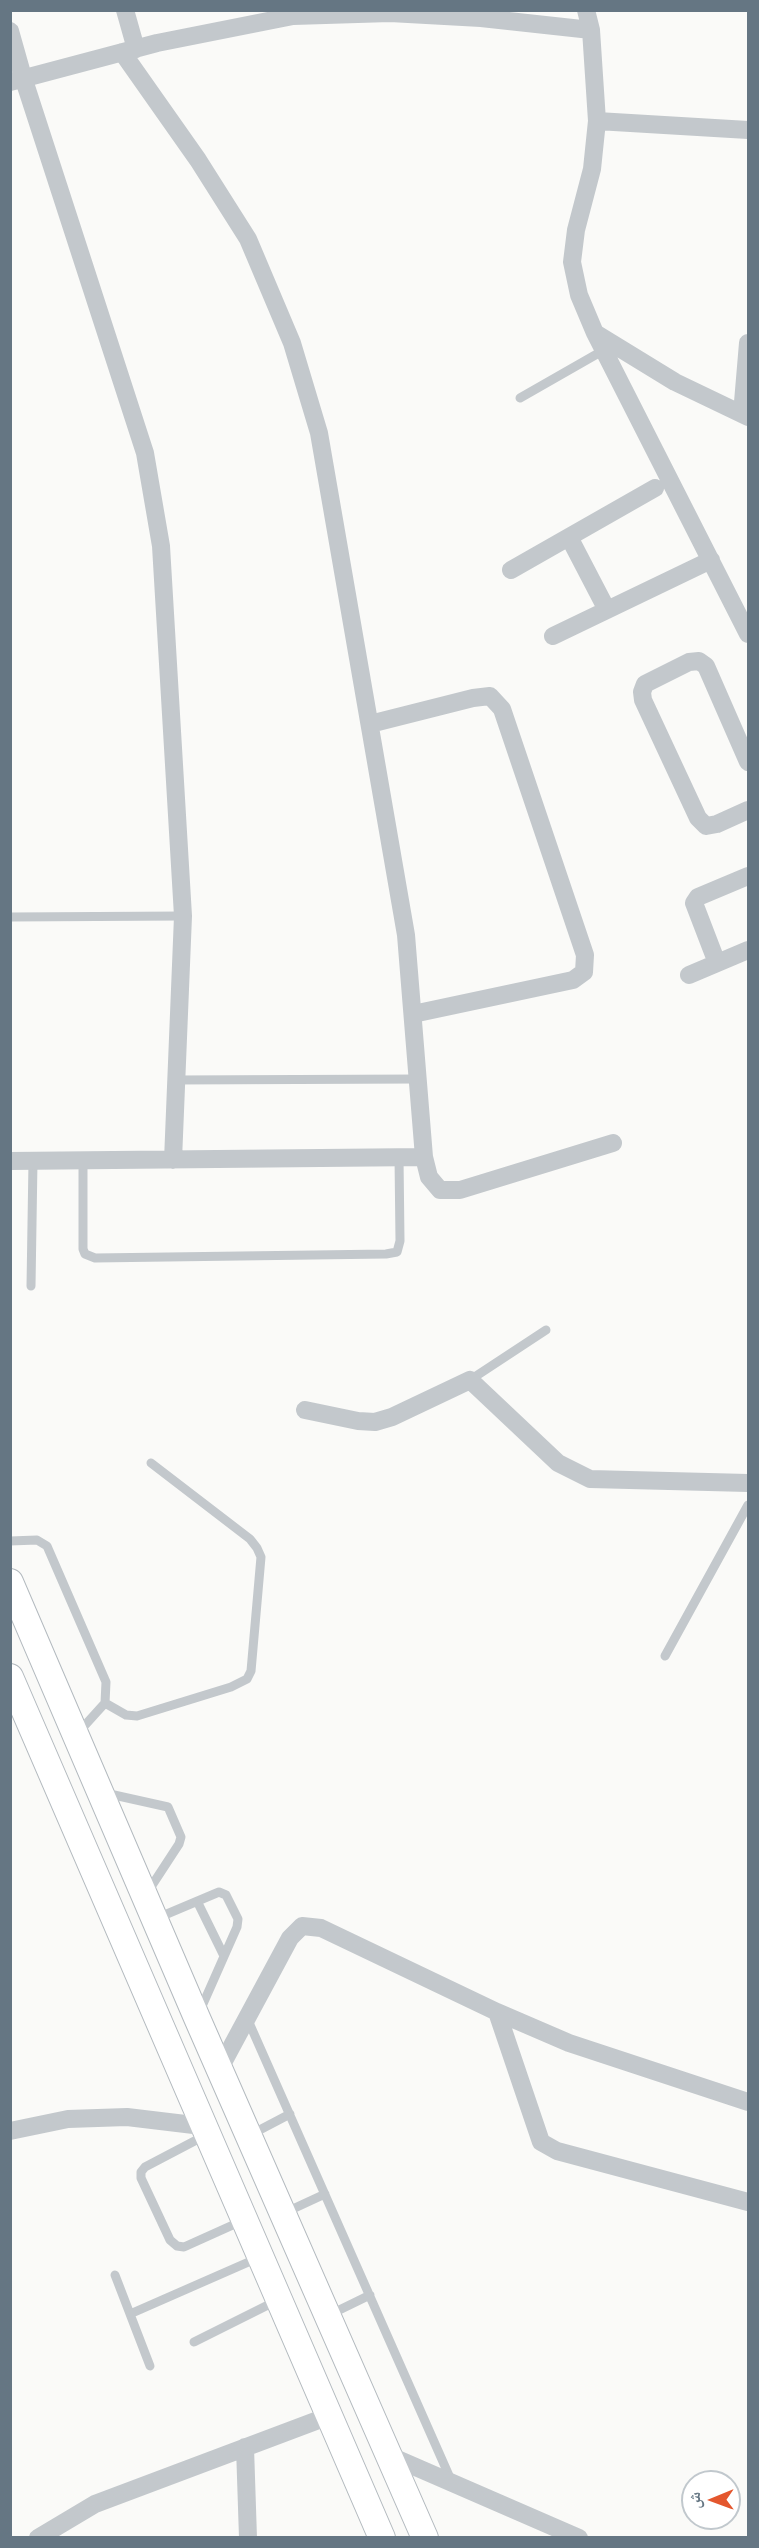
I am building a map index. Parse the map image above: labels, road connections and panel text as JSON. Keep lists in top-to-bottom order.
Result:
{
  "north": "left"
}
